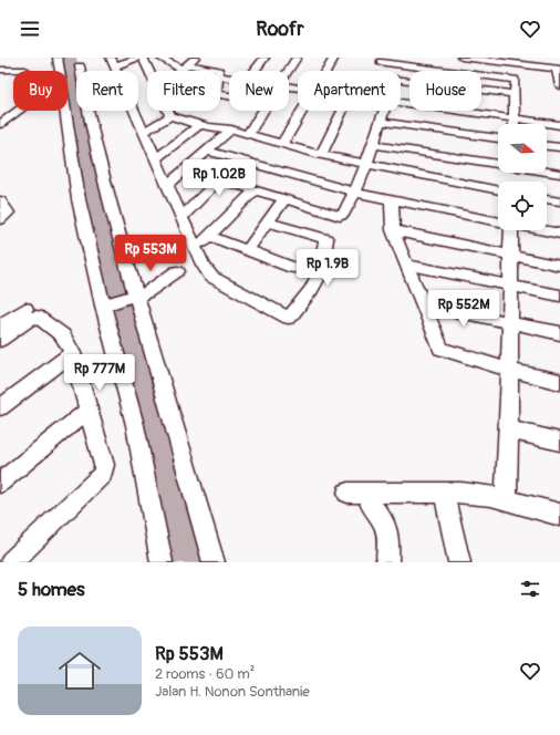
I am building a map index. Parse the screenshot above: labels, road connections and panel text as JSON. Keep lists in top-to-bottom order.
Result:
{
  "north": "right",
  "page": {
    "header": "Roofr",
    "chip": [
      "Buy",
      "Rent",
      "Filters",
      "New",
      "Apartment",
      "House"
    ],
    "price": [
      "Rp 1.02B",
      "Rp 553M",
      "Rp 1.9B",
      "Rp 552M",
      "Rp 777M"
    ],
    "heading": "5 homes",
    "list": [
      {
        "name": "Rp 553M",
        "note": "2 rooms · 60 m² · Jalan H. Nonon Sonthanie"
      }
    ]
  }
}
